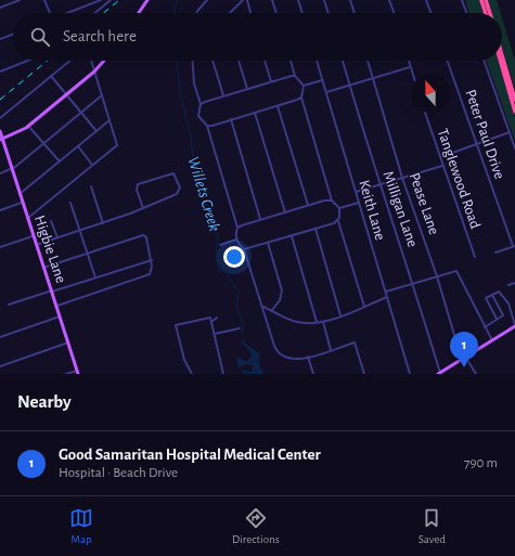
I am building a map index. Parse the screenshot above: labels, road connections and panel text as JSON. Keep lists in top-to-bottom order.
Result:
{
  "streets": {
    "main road": ["Higbie Lane"],
    "street": [
      "Peter Paul Drive",
      "Tanglewood Road",
      "Pease Lane",
      "Milligan Lane",
      "Keith Lane"
    ]
  },
  "water": ["Willets Creek"],
  "north": "top",
  "page": {
    "search": "Search here",
    "pins": "1",
    "heading": "Nearby",
    "list": [
      {
        "mark": "1",
        "name": "Good Samaritan Hospital Medical Center",
        "note": "Hospital · Beach Drive",
        "value": "790 m"
      }
    ],
    "nav": ["Map", "Directions", "Saved"]
  }
}
